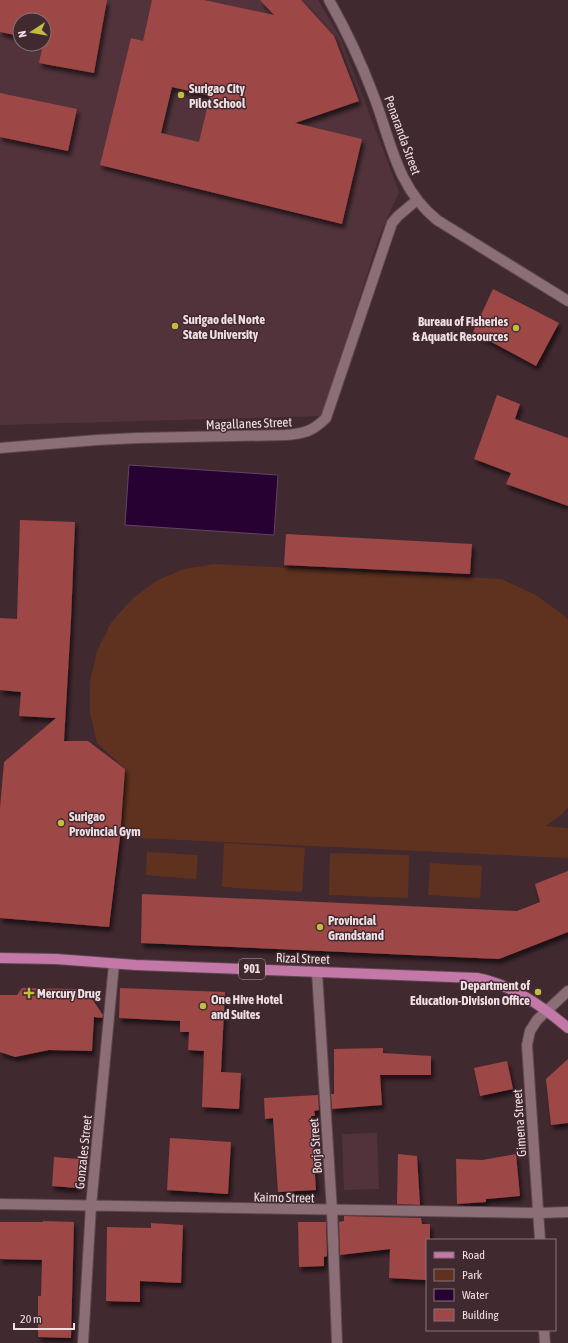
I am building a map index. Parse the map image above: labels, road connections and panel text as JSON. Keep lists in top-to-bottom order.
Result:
{
  "streets": {
    "main road": ["Rizal Street", "901"],
    "street": [
      "Penaranda Street",
      "Magallanes Street",
      "Gimena Street",
      "Borja Street",
      "Gonzales Street",
      "Kaimo Street"
    ]
  },
  "crossings": [
    ["Penaranda Street", "Magallanes Street"],
    ["Rizal Street", "Gimena Street"],
    ["Rizal Street", "Borja Street"],
    ["Rizal Street", "Gonzales Street"],
    ["Gimena Street", "Kaimo Street"],
    ["Borja Street", "Kaimo Street"],
    ["Gonzales Street", "Kaimo Street"]
  ],
  "places": {
    "other": [
      "Surigao City Pilot School",
      "Surigao del Norte State University",
      "Bureau of Fisheries & Aquatic Resources",
      "Surigao Provincial Gym",
      "Provincial Grandstand",
      "Department of Education-Division Office",
      "One Hive Hotel and Suites"
    ],
    "health": ["Mercury Drug"]
  },
  "legend": [
    "Road",
    "Park",
    "Water",
    "Building"
  ],
  "scale_bar": "20 m",
  "north": "left"
}
